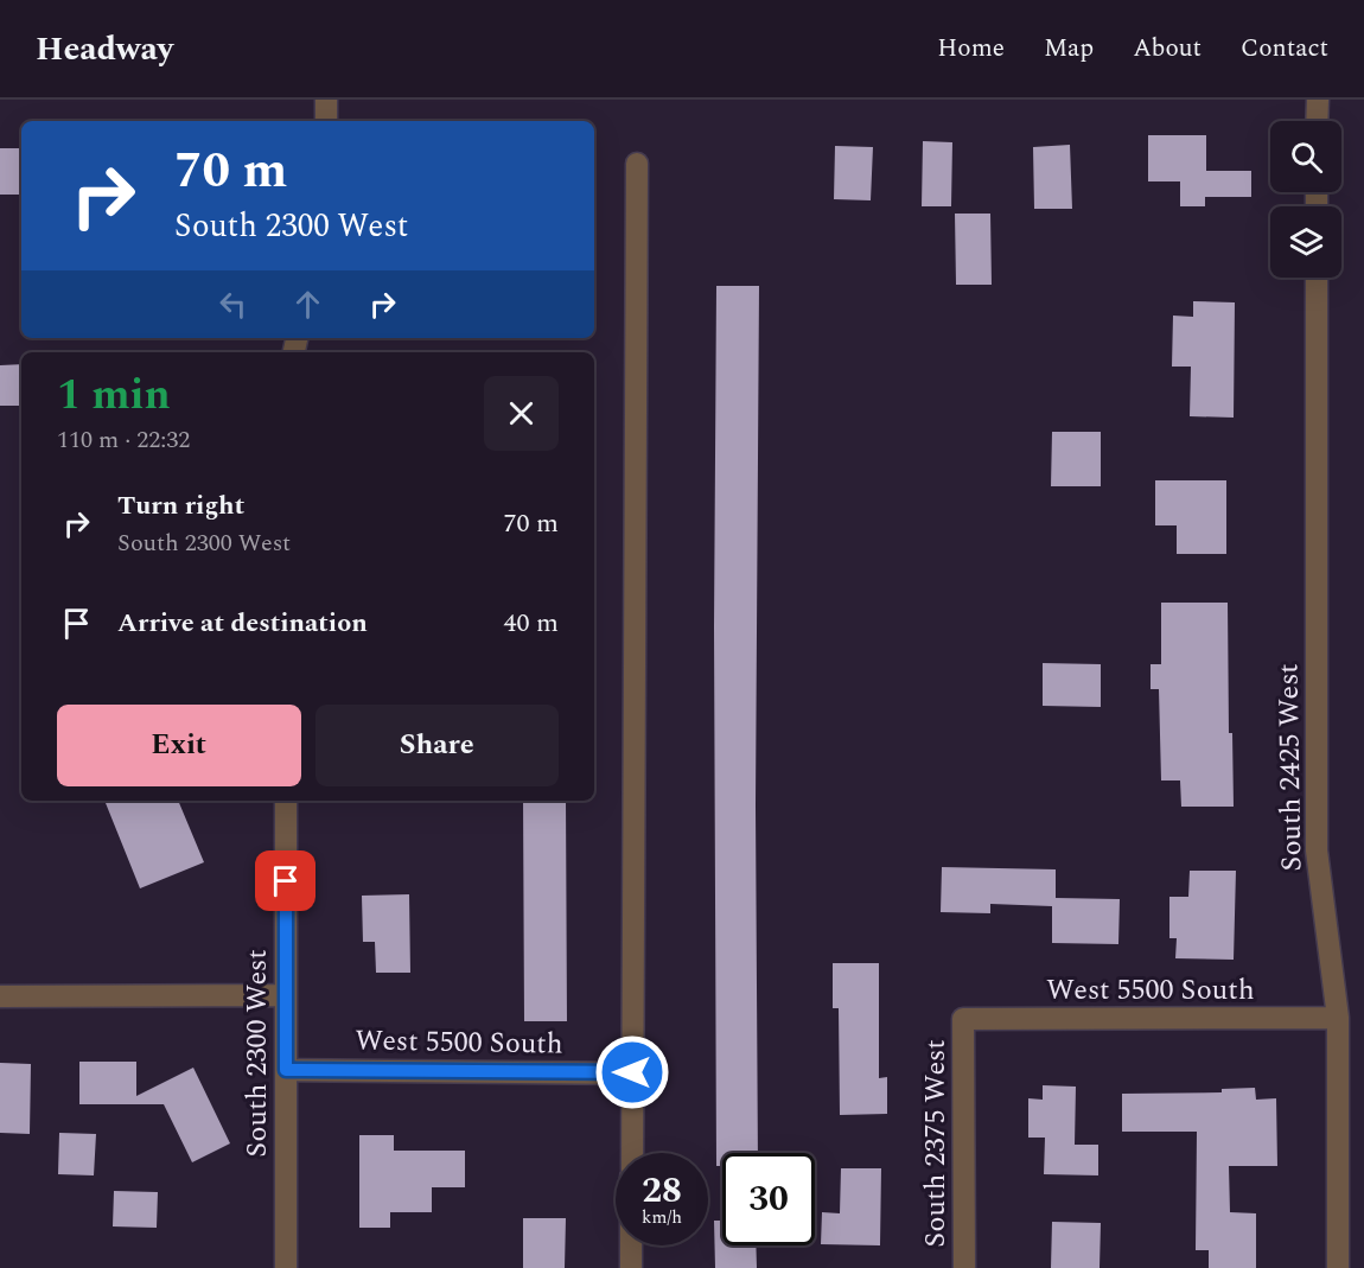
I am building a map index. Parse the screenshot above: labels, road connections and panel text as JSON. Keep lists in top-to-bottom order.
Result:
{
  "streets": {
    "street": [
      "South 2425 West",
      "West 5500 South",
      "South 2300 West",
      "South 2375 West"
    ]
  },
  "crossings": [
    ["South 2425 West", "West 5500 South"],
    ["West 5500 South", "South 2300 West"],
    ["West 5500 South", "South 2375 West"]
  ],
  "page": {
    "header": "Headway",
    "nav": [
      "Home",
      "Map",
      "About",
      "Contact"
    ],
    "turn": ["70 m", "South 2300 West"],
    "heading": ["1 min", "110 m · 22:32"],
    "list": [
      {
        "name": "Turn right",
        "note": "South 2300 West",
        "value": "70 m"
      },
      {
        "name": "Arrive at destination",
        "value": "40 m"
      }
    ],
    "buttons": ["Exit", "Share"],
    "speed": "28 km/h",
    "limit": "30"
  }
}
